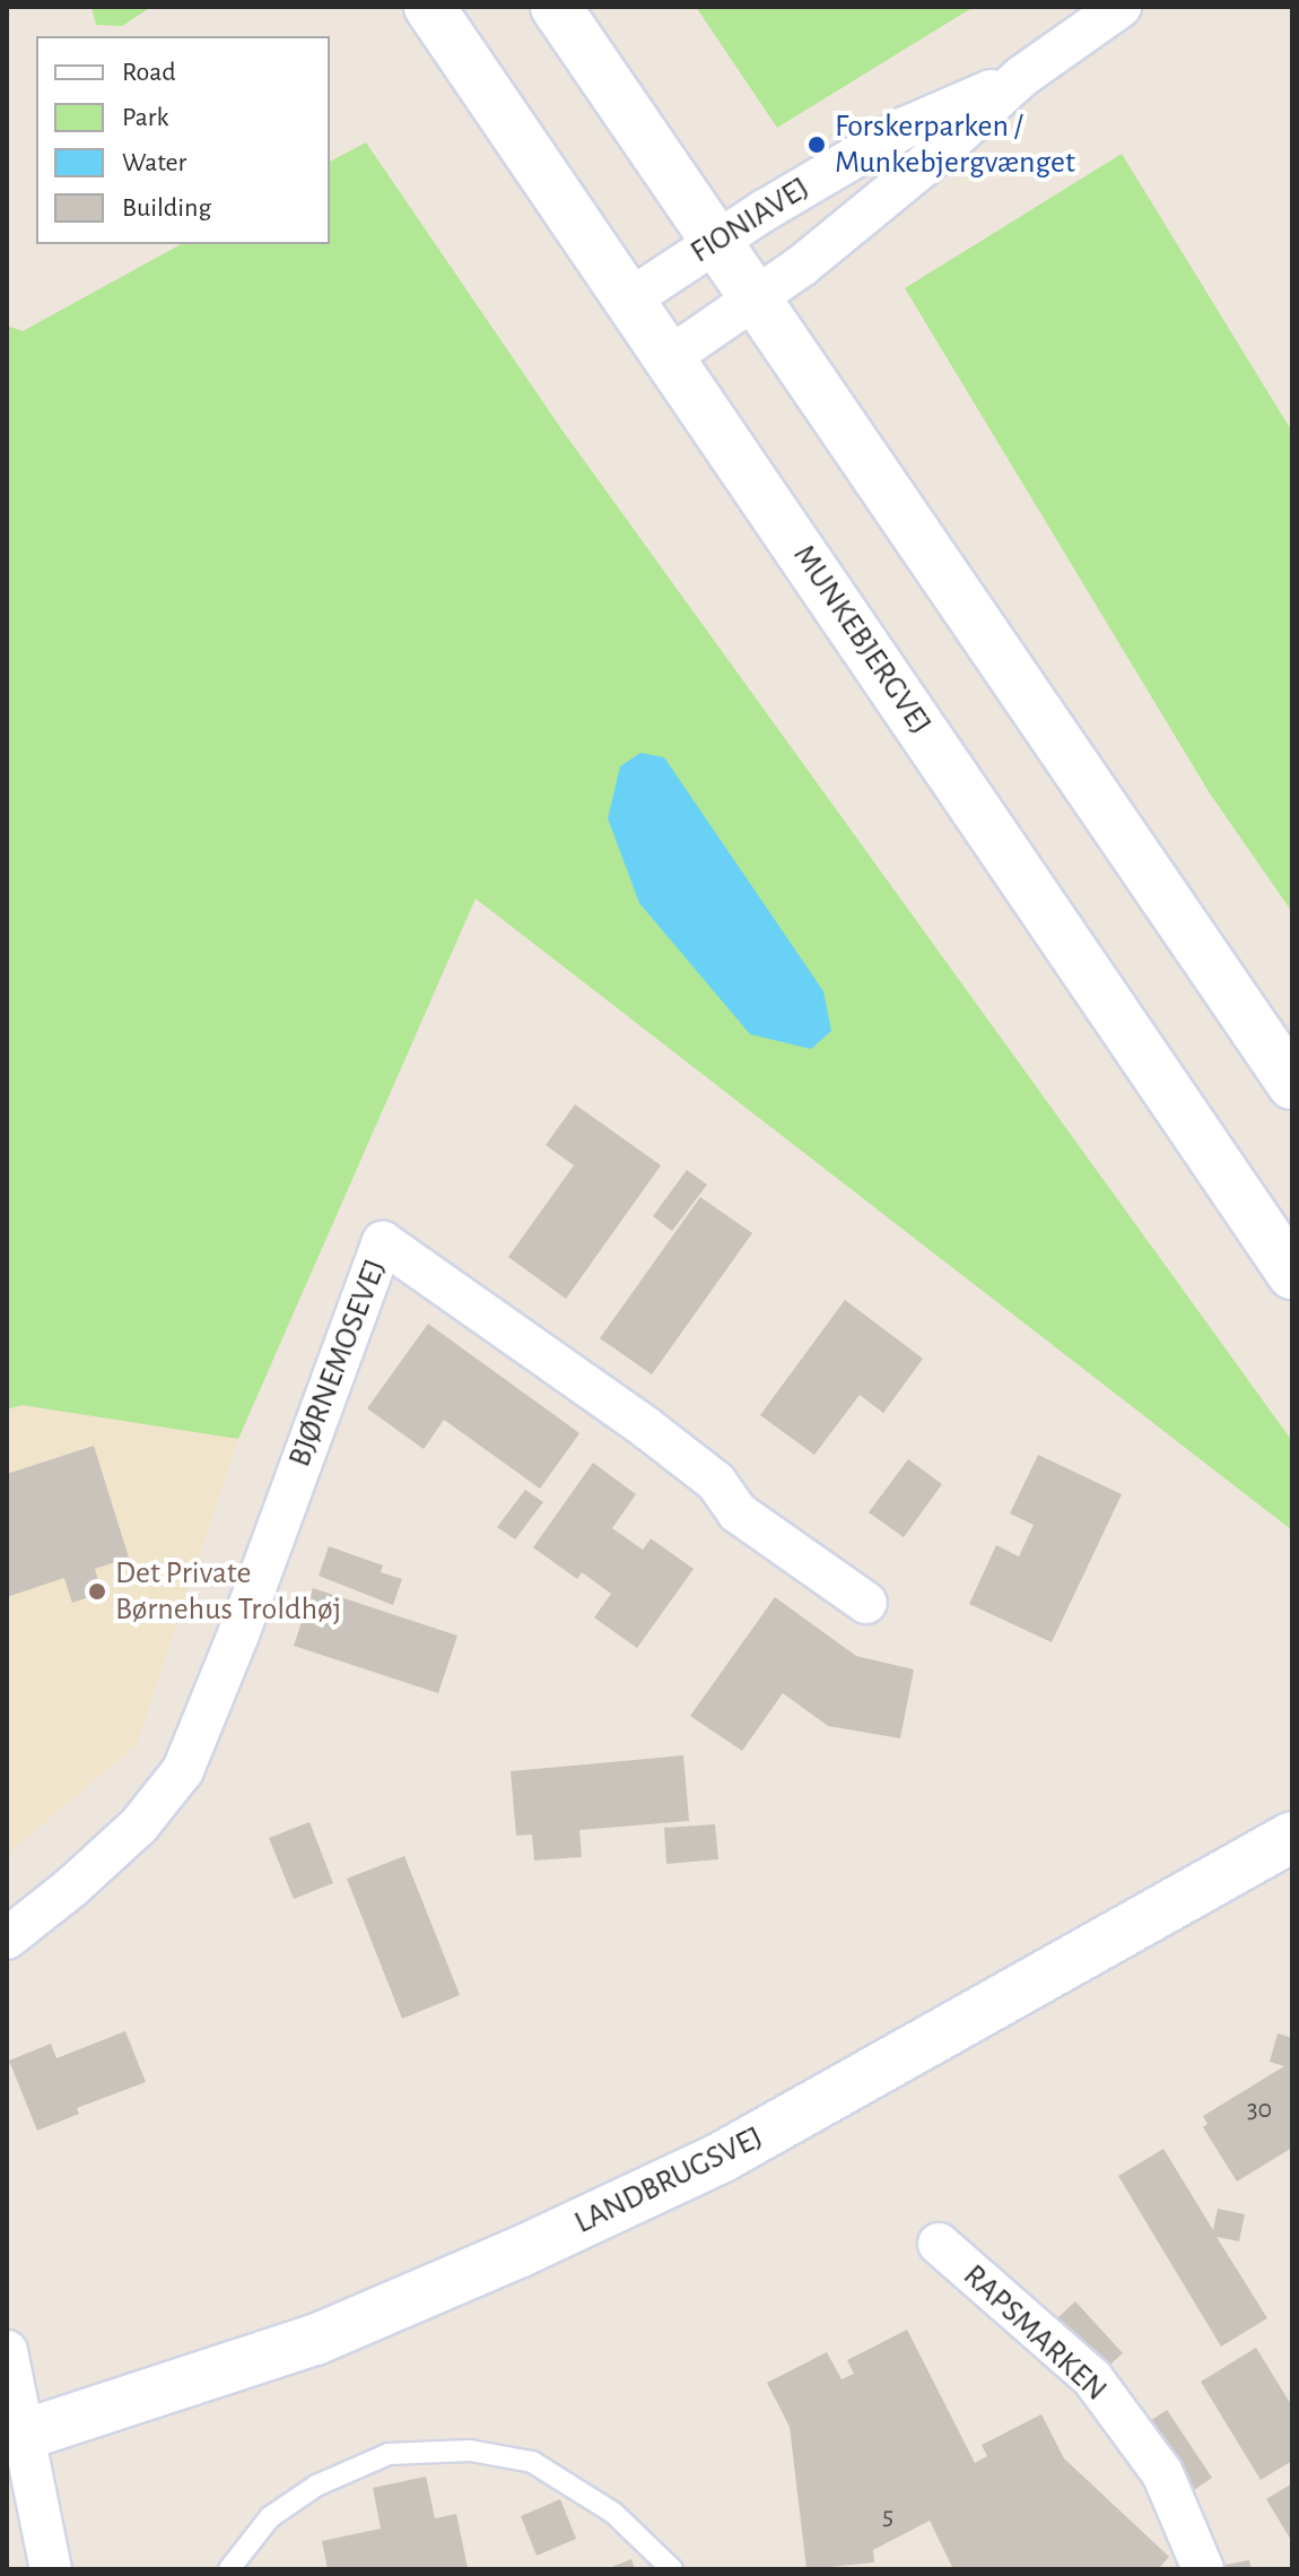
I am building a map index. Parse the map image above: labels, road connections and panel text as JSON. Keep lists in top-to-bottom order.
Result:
{
  "streets": {
    "street": [
      "FIONIAVEJ",
      "MUNKEBJERGVEJ",
      "BJØRNEMOSEVEJ",
      "LANDBRUGSVEJ",
      "RAPSMARKEN"
    ]
  },
  "crossings": [
    ["FIONIAVEJ", "MUNKEBJERGVEJ"]
  ],
  "places": ["Forskerparken / Munkebjergvænget", "Det Private Børnehus Troldhøj"],
  "house_numbers": ["30", "5"],
  "legend": [
    "Road",
    "Park",
    "Water",
    "Building"
  ]
}
